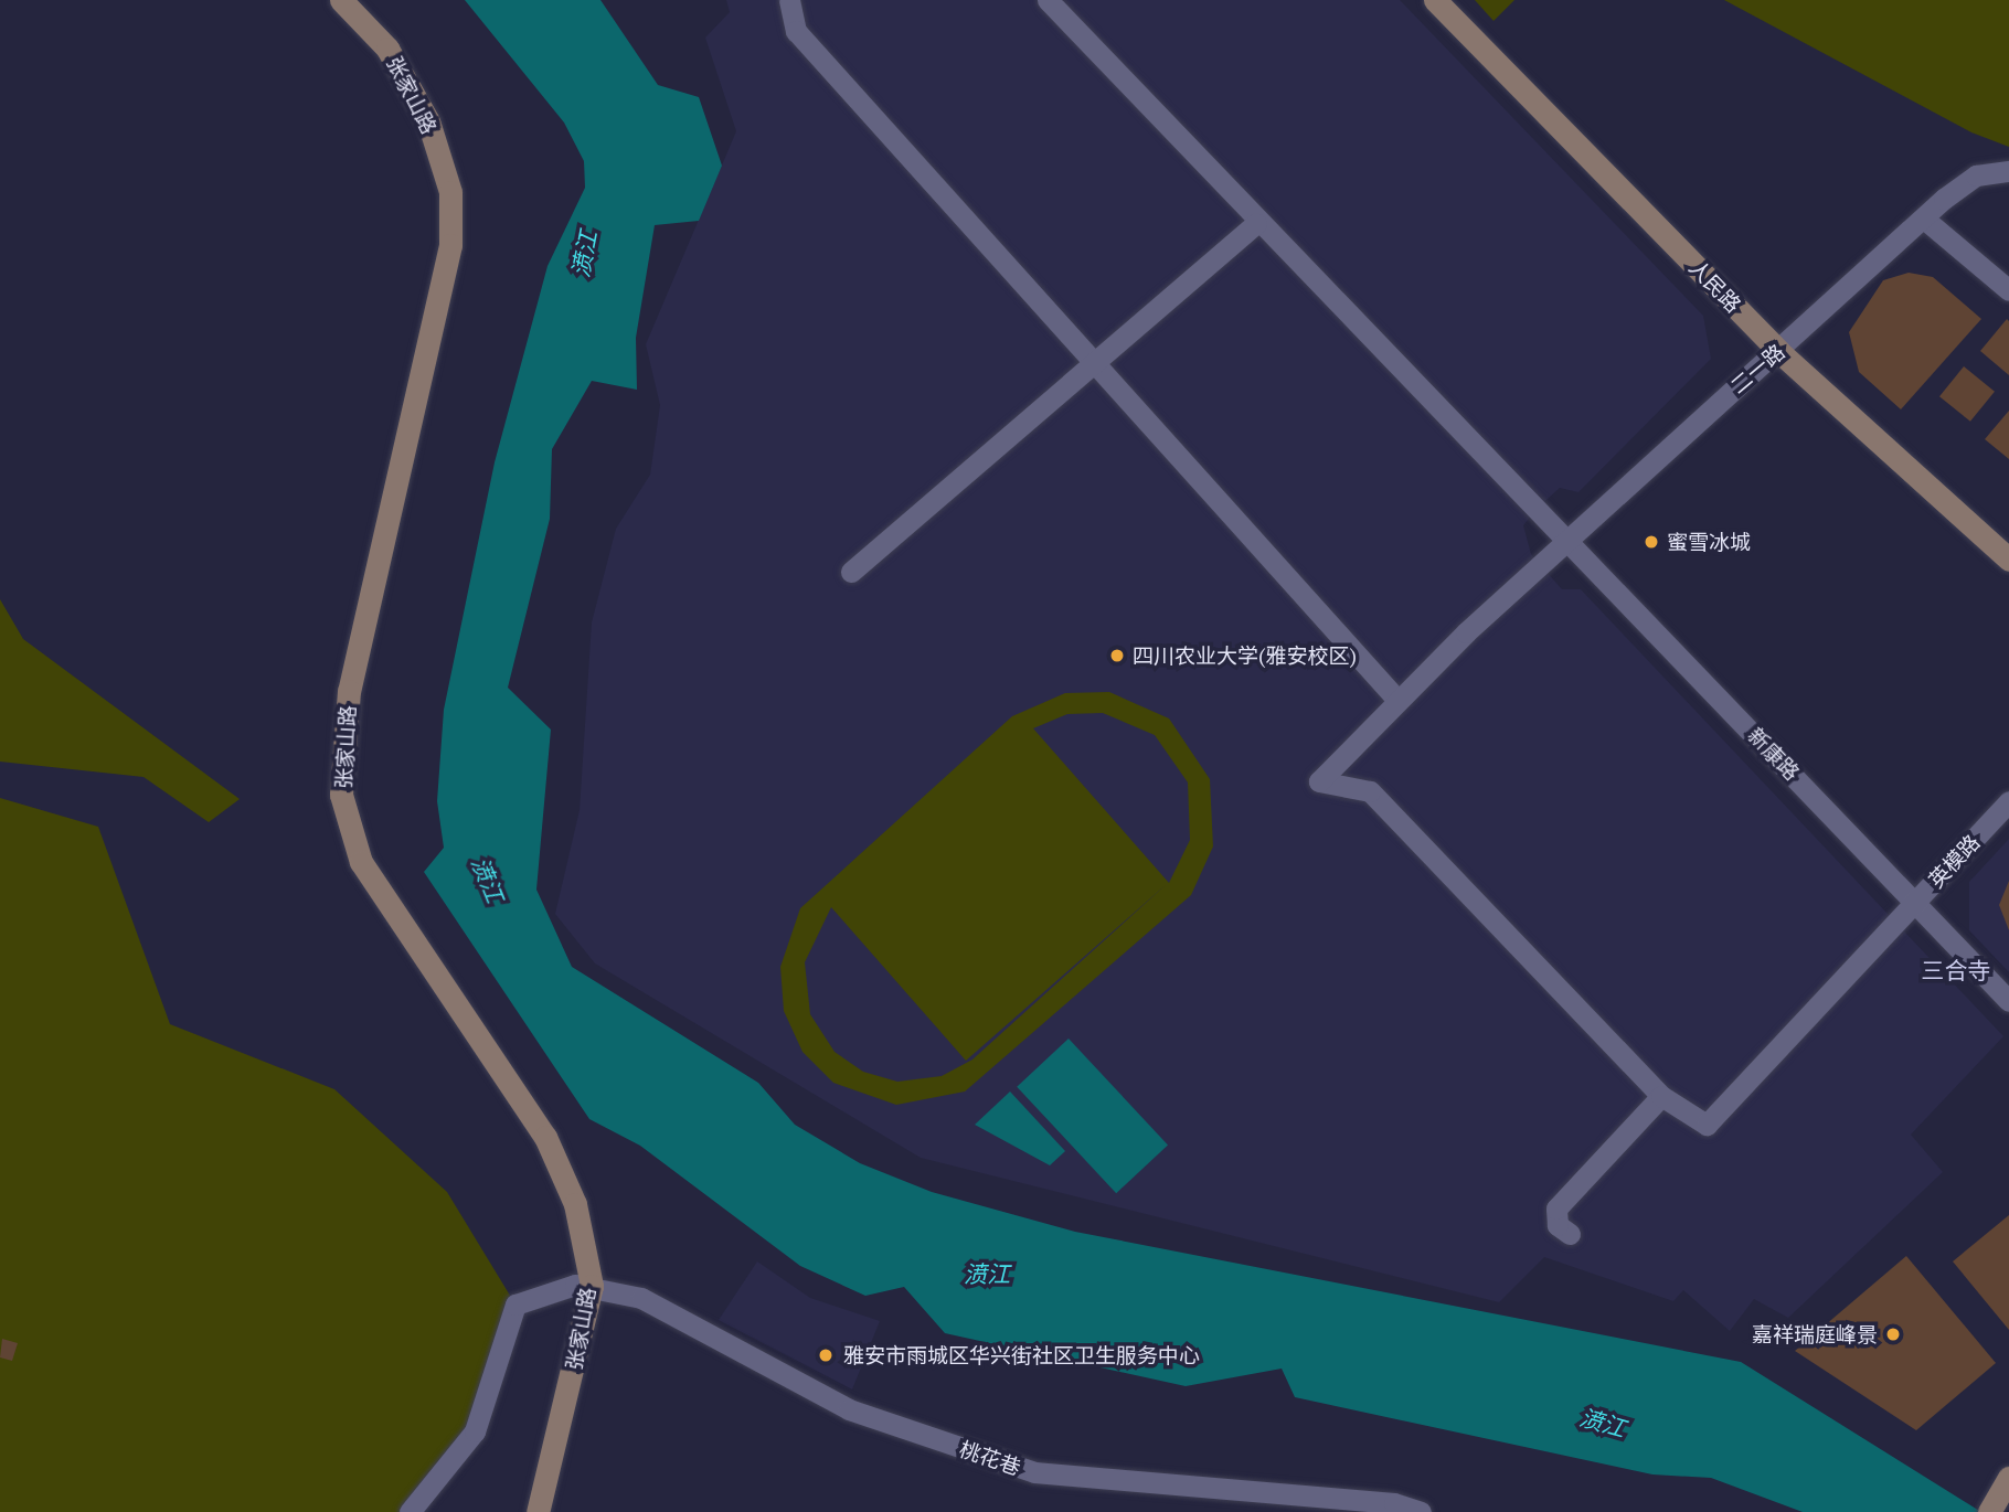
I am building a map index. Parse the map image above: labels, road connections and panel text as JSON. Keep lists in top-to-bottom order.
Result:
{
  "streets": {
    "street": [
      "张家山路",
      "人民路",
      "二一路",
      "新康路",
      "英模路",
      "桃花巷"
    ]
  },
  "crossings": [
    ["张家山路", "桃花巷"],
    ["人民路", "二一路"],
    ["二一路", "新康路"],
    ["二一路", "英模路"],
    ["新康路", "英模路"]
  ],
  "districts": ["三合寺"],
  "water": ["𣸣江"],
  "places": [
    "蜜雪冰城",
    "四川农业大学(雅安校区)",
    "嘉祥瑞庭峰景",
    "雅安市雨城区华兴街社区卫生服务中心"
  ]
}
